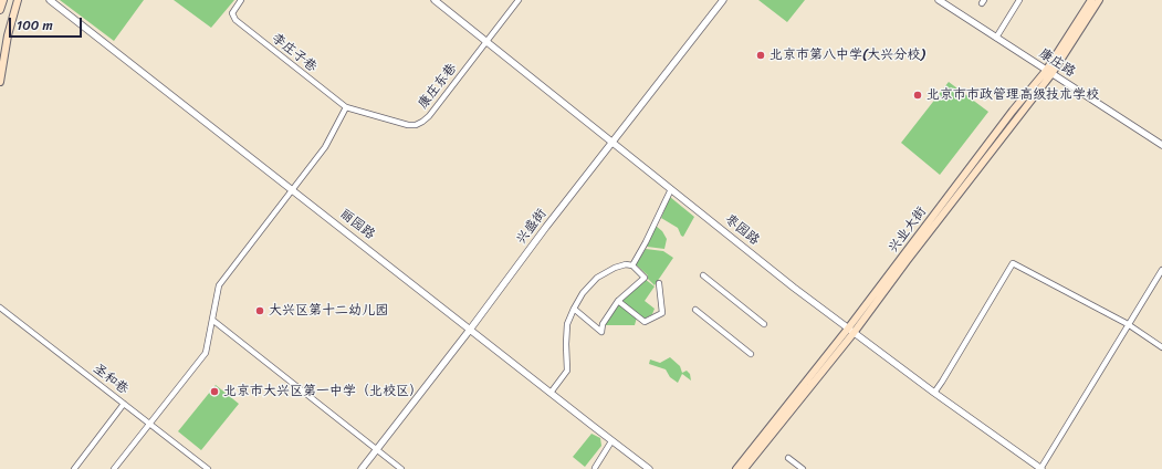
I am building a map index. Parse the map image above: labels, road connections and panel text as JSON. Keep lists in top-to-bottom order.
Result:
{
  "streets": {
    "main road": ["兴业大街"],
    "street": [
      "李庄子巷",
      "康庄路",
      "康庄东巷",
      "丽园路",
      "兴盛街",
      "枣园路",
      "圣和巷"
    ]
  },
  "crossings": [
    ["李庄子巷", "康庄东巷"],
    ["康庄路", "兴业大街"],
    ["康庄东巷", "枣园路"],
    ["丽园路", "兴盛街"],
    ["兴盛街", "枣园路"],
    ["枣园路", "兴业大街"]
  ],
  "places": [
    "北京市第八中学(大兴分校)",
    "北京市市政管理高级技术学校",
    "大兴区第十二幼儿园",
    "北京市大兴区第一中学（北校区）"
  ],
  "scale_bar": "100 m"
}
